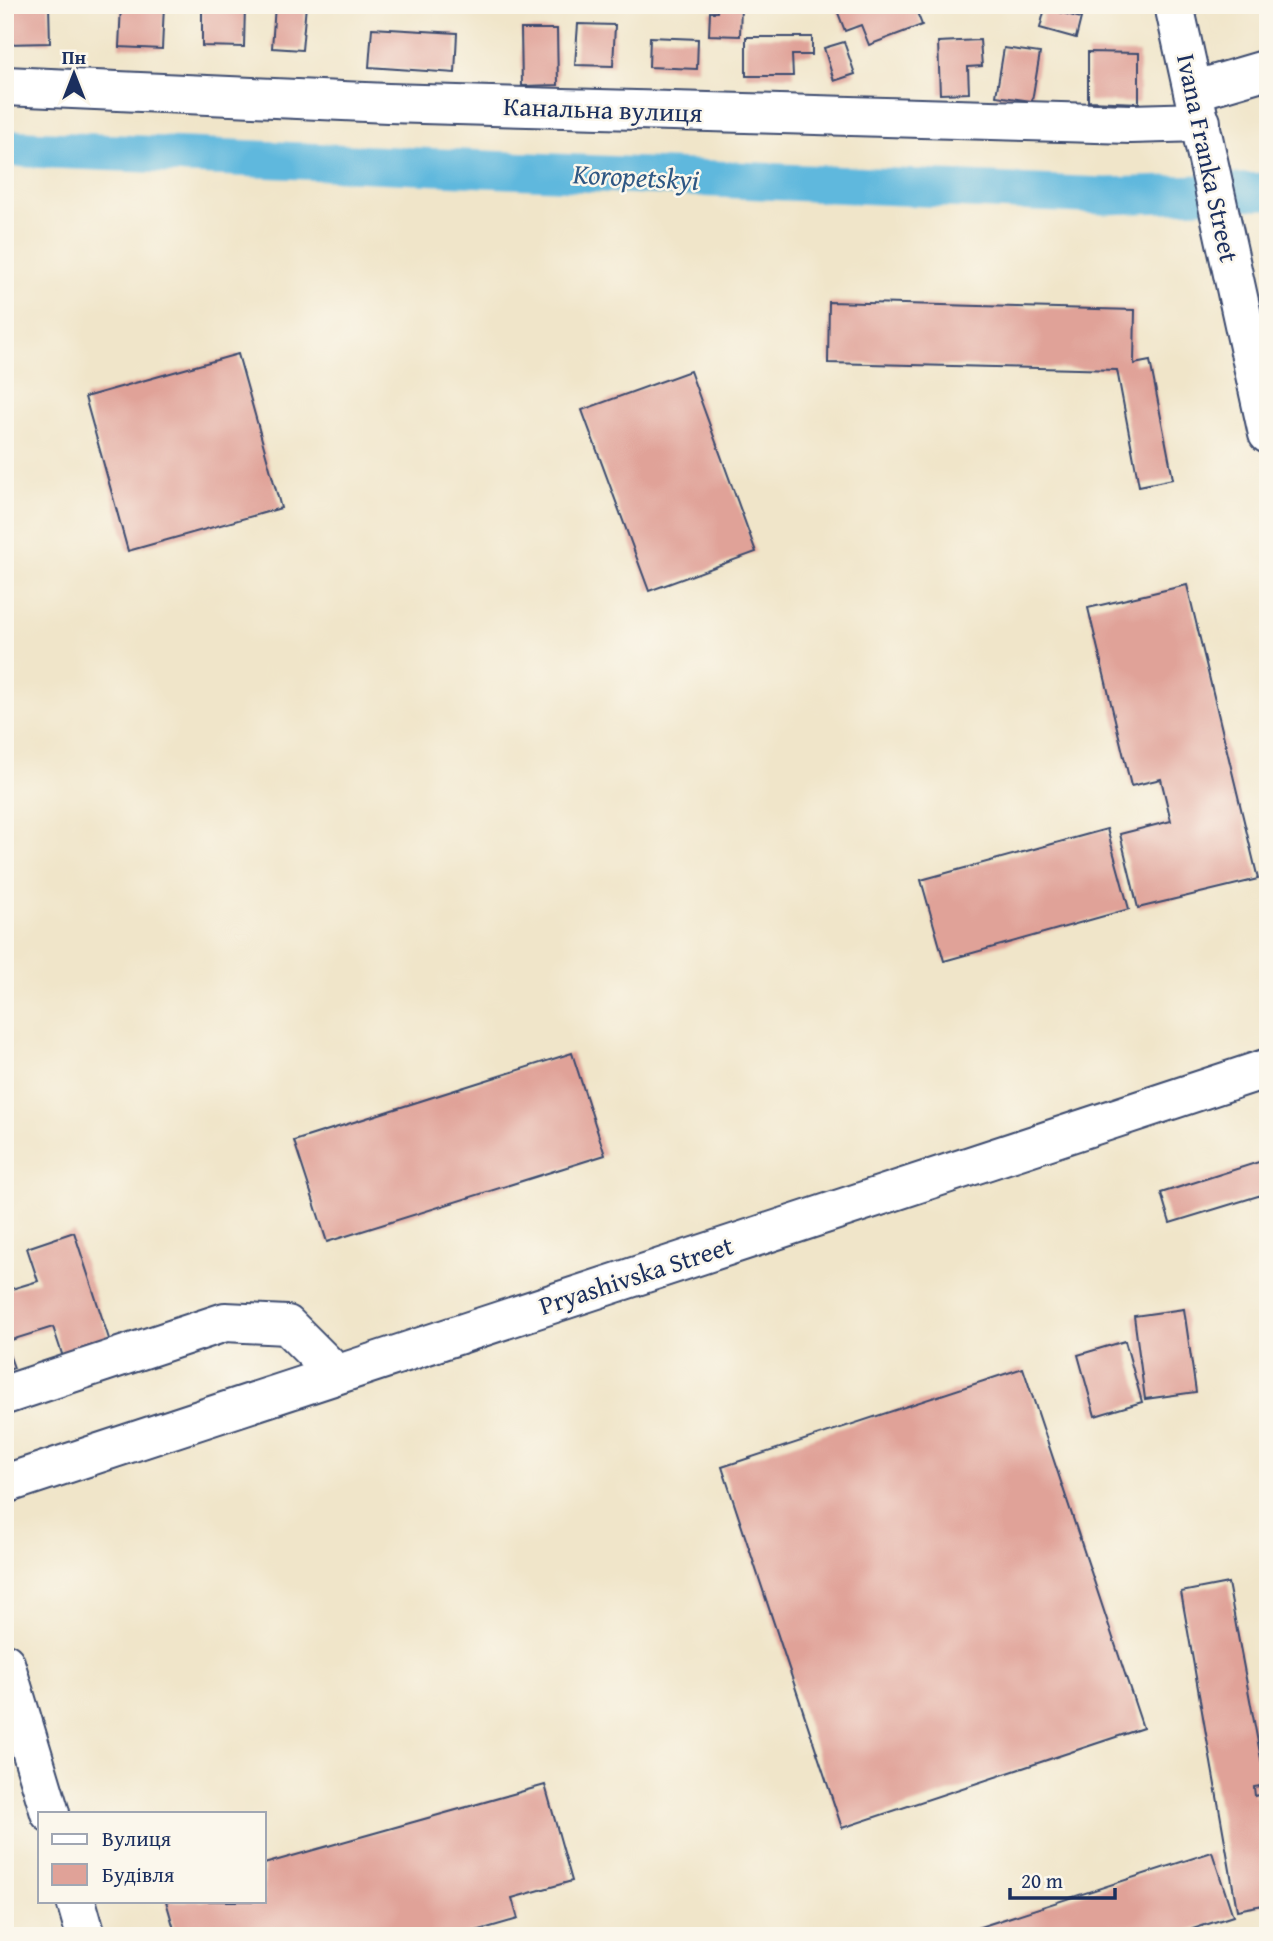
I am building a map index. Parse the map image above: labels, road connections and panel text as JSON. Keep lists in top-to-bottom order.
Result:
{
  "streets": {
    "main road": ["Канальна вулиця", "Ivana Franka Street", "Pryashivska Street"]
  },
  "crossings": [
    ["Канальна вулиця", "Ivana Franka Street"]
  ],
  "water": ["Koropetskyi"],
  "legend": ["Вулиця", "Будівля"],
  "scale_bar": "20 m",
  "north": "top"
}
